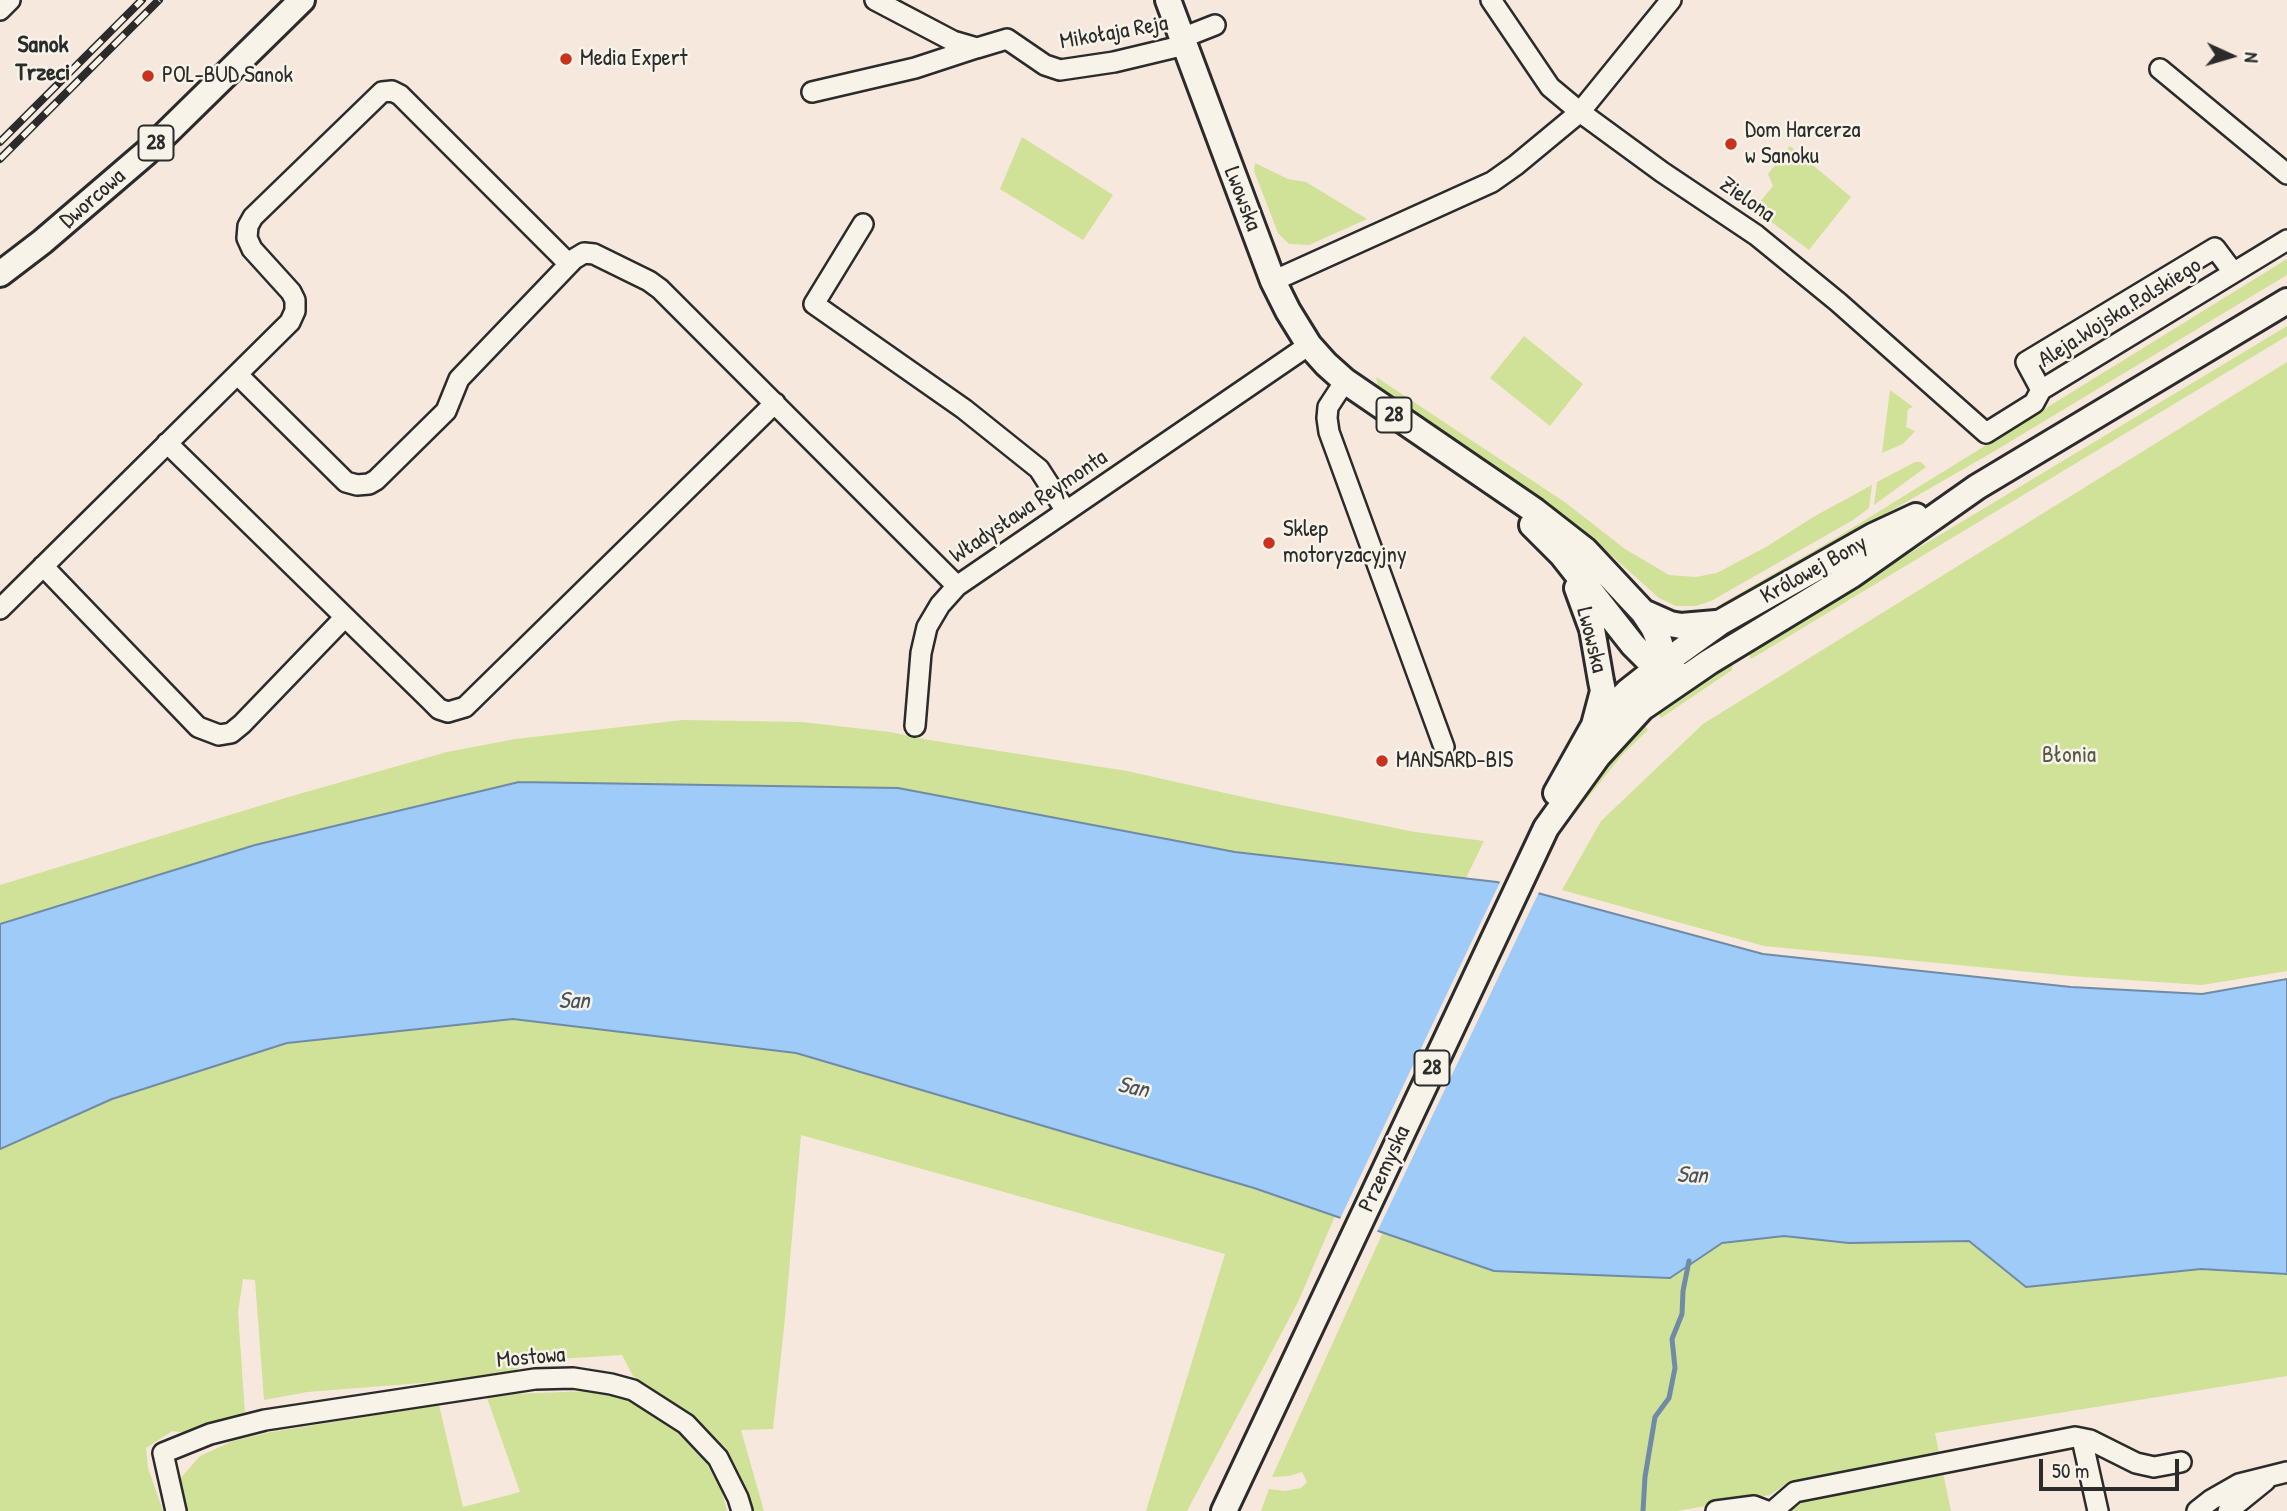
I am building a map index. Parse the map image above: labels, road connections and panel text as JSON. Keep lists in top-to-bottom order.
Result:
{
  "streets": {
    "main road": [
      "28",
      "Dworcowa",
      "Lwowska",
      "Królowej Bony",
      "Przemyska"
    ],
    "street": [
      "Mikołaja Reja",
      "Zielona",
      "Aleja Wojska Polskiego",
      "Władysława Reymonta",
      "Mostowa"
    ]
  },
  "crossings": [
    ["Mikołaja Reja", "Lwowska"],
    ["Lwowska", "Władysława Reymonta"],
    ["Lwowska", "Królowej Bony"],
    ["Lwowska", "Przemyska"],
    ["Zielona", "Aleja Wojska Polskiego"],
    ["Królowej Bony", "Przemyska"]
  ],
  "districts": ["Sanok Trzeci"],
  "water": ["San"],
  "parks": ["Błonia"],
  "places": [
    "Media Expert",
    "POL-BUD Sanok",
    "Dom Harcerza w Sanoku",
    "Sklep motoryzacyjny",
    "MANSARD-BIS"
  ],
  "scale_bar": "50 m",
  "north": "right"
}
